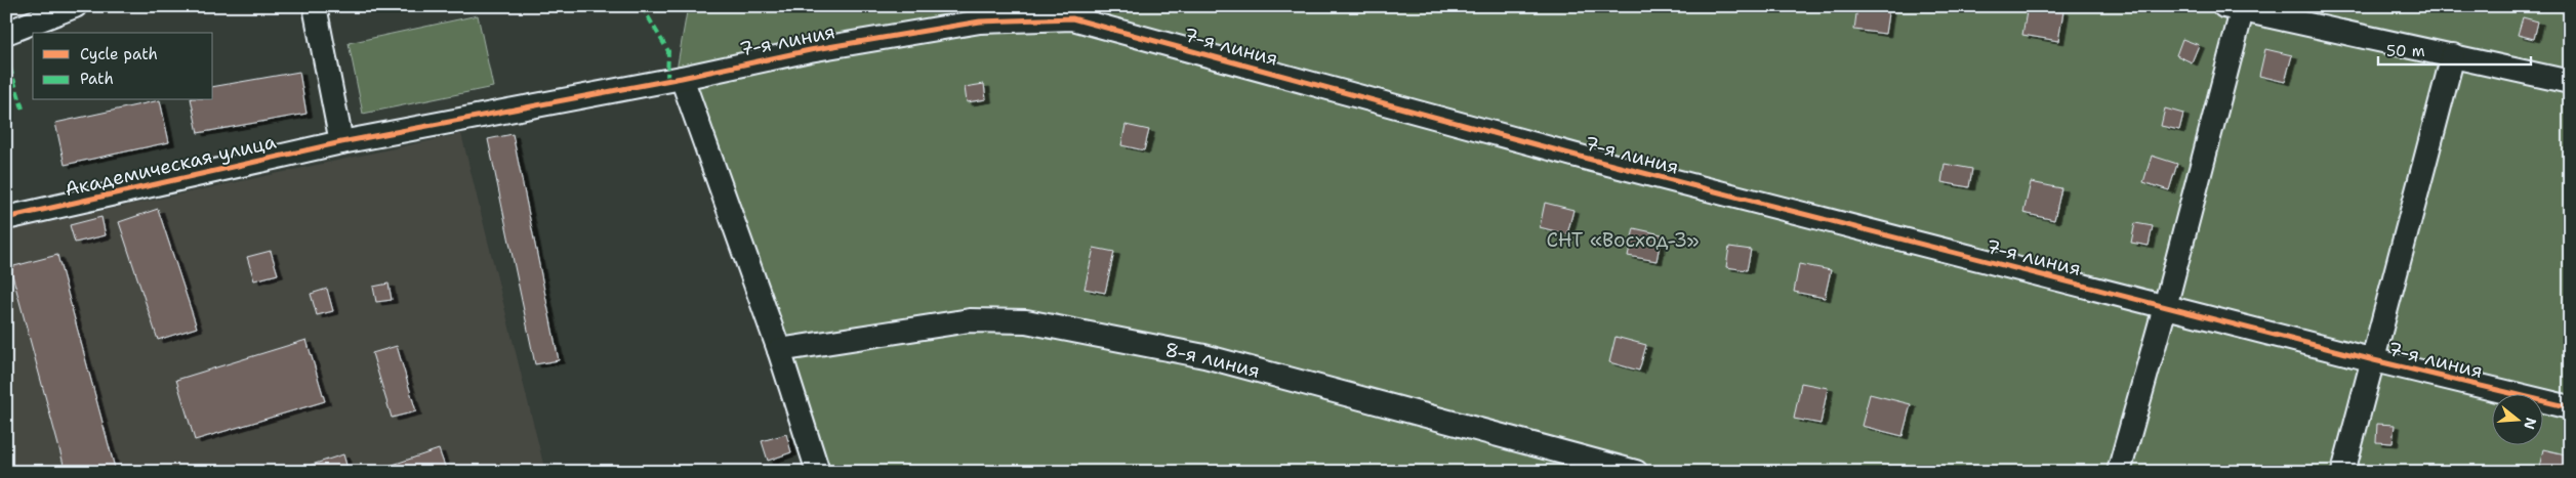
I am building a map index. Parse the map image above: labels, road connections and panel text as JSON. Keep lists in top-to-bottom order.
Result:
{
  "streets": {
    "street": ["7-я линия", "Академическая улица", "8-я линия"]
  },
  "crossings": [
    ["7-я линия", "Академическая улица"]
  ],
  "parks": ["СНТ «Восход-3»"],
  "legend": ["Cycle path", "Path"],
  "scale_bar": "50 m",
  "north": "right"
}
